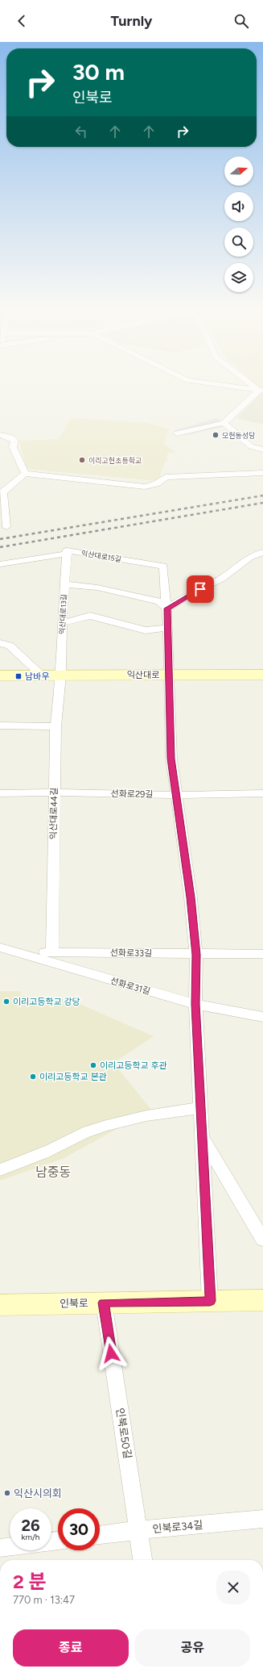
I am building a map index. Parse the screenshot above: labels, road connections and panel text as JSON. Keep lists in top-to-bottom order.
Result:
{
  "streets": {
    "street": [
      "익산대로15길",
      "익산대로13길",
      "익산대로",
      "선화로29길",
      "익산대로44길",
      "선화로33길",
      "선화로31길",
      "인북로",
      "인북로50길",
      "인북로34길"
    ]
  },
  "crossings": [
    ["익산대로15길", "익산대로13길"],
    ["익산대로15길", "익산대로"],
    ["익산대로15길", "선화로29길"],
    ["익산대로15길", "선화로33길"],
    ["익산대로15길", "선화로31길"],
    ["익산대로15길", "인북로"],
    ["익산대로13길", "익산대로"],
    ["익산대로13길", "익산대로44길"],
    ["익산대로", "익산대로44길"],
    ["선화로29길", "익산대로44길"],
    ["익산대로44길", "선화로33길"],
    ["선화로33길", "선화로31길"],
    ["인북로", "인북로50길"],
    ["인북로50길", "인북로34길"]
  ],
  "districts": ["남중동"],
  "places": {
    "other": [
      "모현동성당",
      "이리고현초등학교",
      "이리고등학교 강당",
      "이리고등학교 후관",
      "이리고등학교 본관",
      "익산시의회"
    ],
    "transit": ["남바우"]
  },
  "north": "right",
  "page": {
    "header": "Turnly",
    "turn": ["30 m", "인북로"],
    "speed": "26 km/h",
    "limit": "30",
    "heading": ["2 분", "770 m · 13:47"],
    "buttons": ["종료", "공유"]
  }
}
